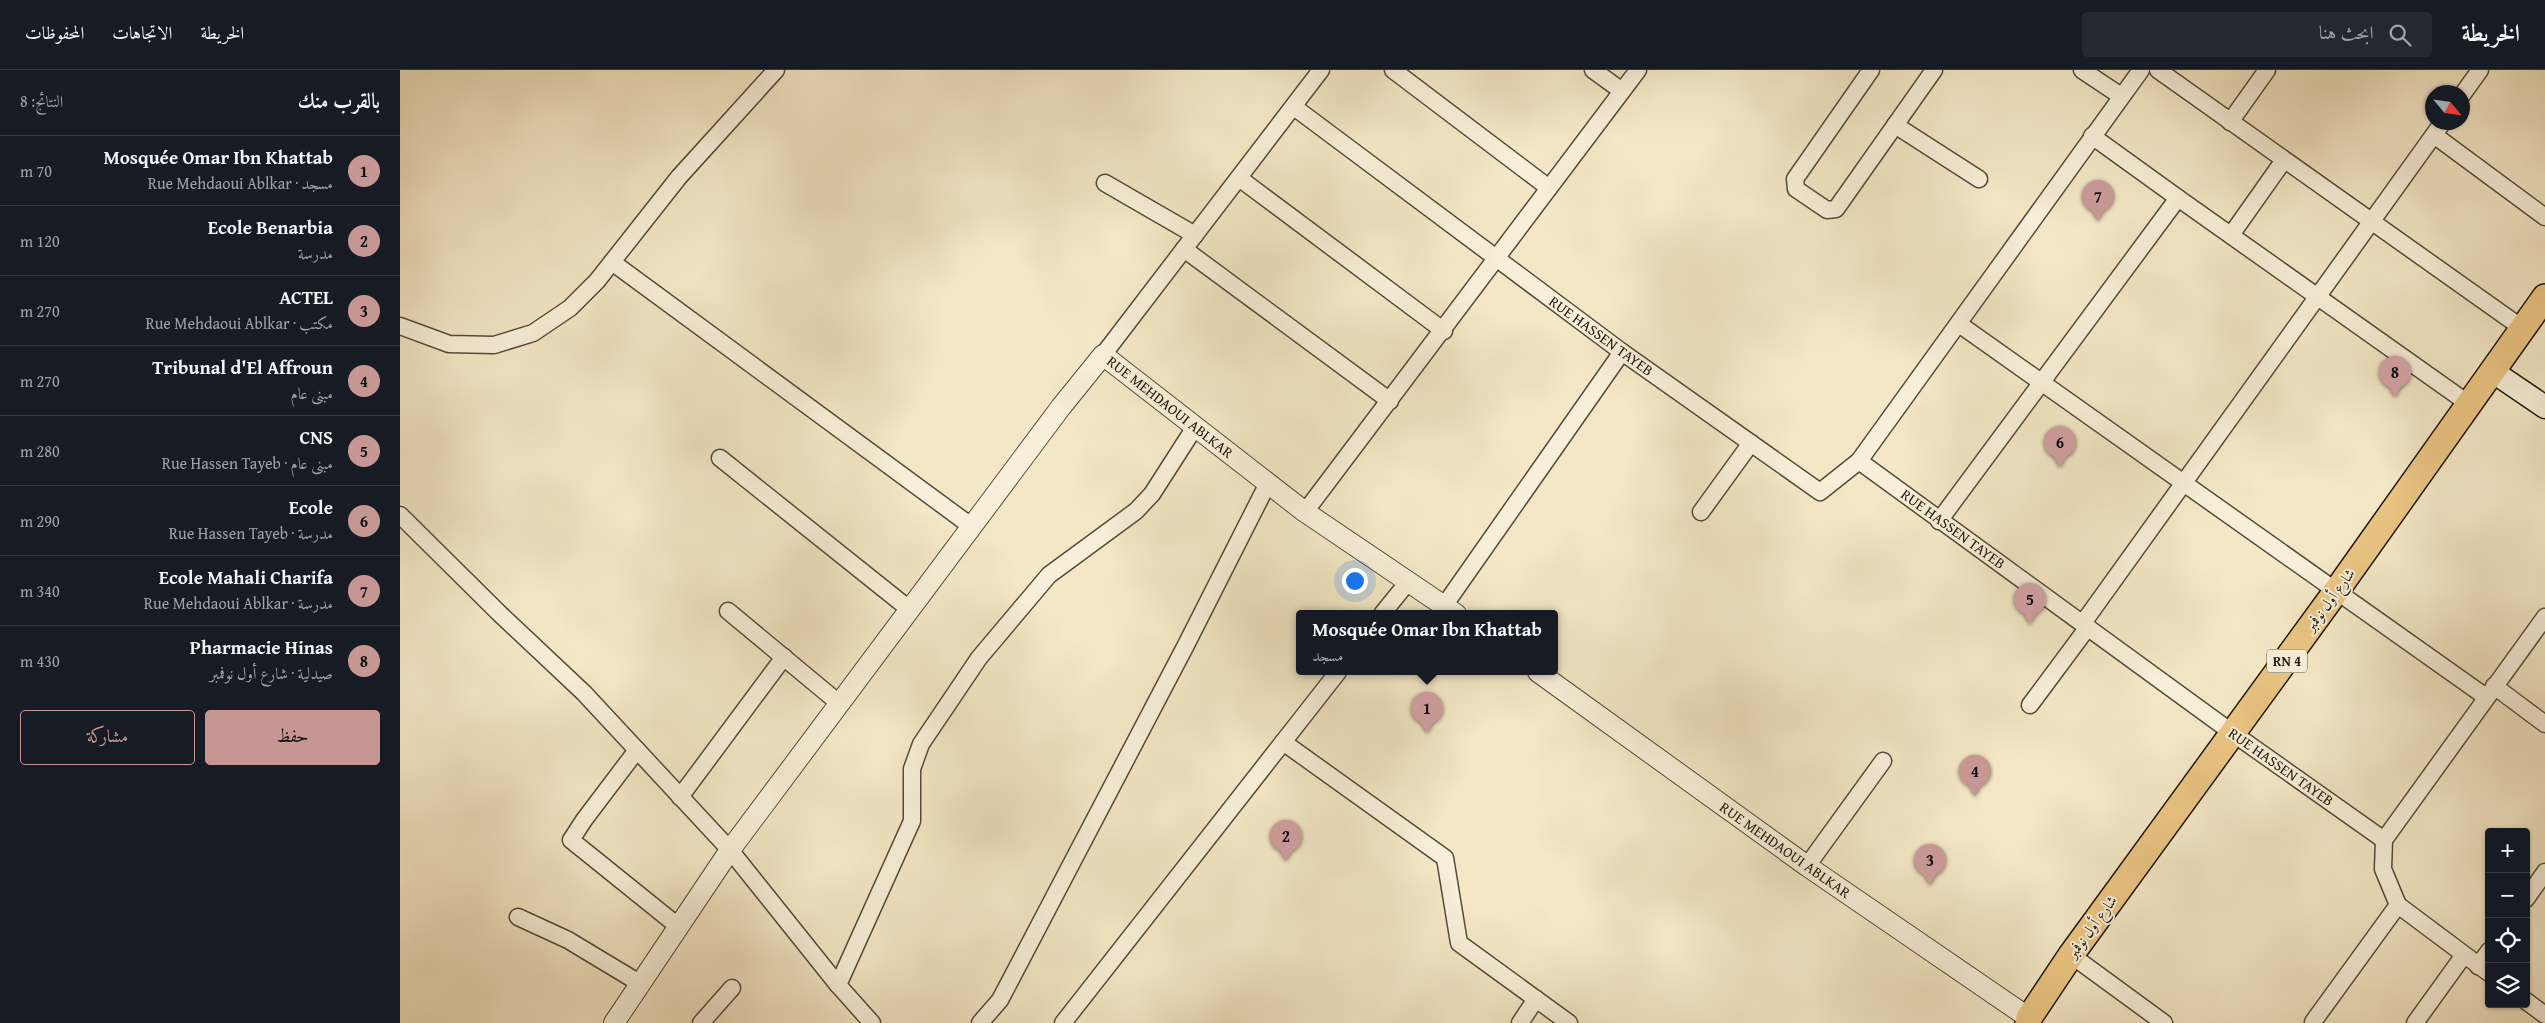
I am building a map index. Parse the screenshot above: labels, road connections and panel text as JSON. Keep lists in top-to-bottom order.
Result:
{
  "streets": {
    "main road": ["شارع أول نوفمبر", "RN 4"],
    "street": ["RUE HASSEN TAYEB", "RUE MEHDAOUI ABLKAR"]
  },
  "crossings": [
    ["RUE HASSEN TAYEB", "RUE MEHDAOUI ABLKAR"],
    ["RUE HASSEN TAYEB", "شارع أول نوفمبر"],
    ["RUE MEHDAOUI ABLKAR", "شارع أول نوفمبر"]
  ],
  "north": "bottom right",
  "page": {
    "header": "الخريطة",
    "search": "ابحث هنا",
    "nav": ["الخريطة", "الاتجاهات", "المحفوظات"],
    "heading": ["بالقرب منك", "النتائج: 8"],
    "list": [
      {
        "mark": "1",
        "name": "Mosquée Omar Ibn Khattab",
        "note": "مسجد · Rue Mehdaoui Ablkar",
        "value": "70 m"
      },
      {
        "mark": "2",
        "name": "Ecole Benarbia",
        "note": "مدرسة",
        "value": "120 m"
      },
      {
        "mark": "3",
        "name": "ACTEL",
        "note": "مكتب · Rue Mehdaoui Ablkar",
        "value": "270 m"
      },
      {
        "mark": "4",
        "name": "Tribunal d'El Affroun",
        "note": "مبنى عام",
        "value": "270 m"
      },
      {
        "mark": "5",
        "name": "CNS",
        "note": "مبنى عام · Rue Hassen Tayeb",
        "value": "280 m"
      },
      {
        "mark": "6",
        "name": "Ecole",
        "note": "مدرسة · Rue Hassen Tayeb",
        "value": "290 m"
      },
      {
        "mark": "7",
        "name": "Ecole Mahali Charifa",
        "note": "مدرسة · Rue Mehdaoui Ablkar",
        "value": "340 m"
      },
      {
        "mark": "8",
        "name": "Pharmacie Hinas",
        "note": "صيدلية · شارع أول نوفمبر",
        "value": "430 m"
      }
    ],
    "pins": [
      "7",
      "8",
      "6",
      "5",
      "1",
      "4",
      "2",
      "3"
    ],
    "popup": ["Mosquée Omar Ibn Khattab", "مسجد"],
    "buttons": ["حفظ", "مشاركة"],
    "map_buttons": ["+", "−"]
  }
}
